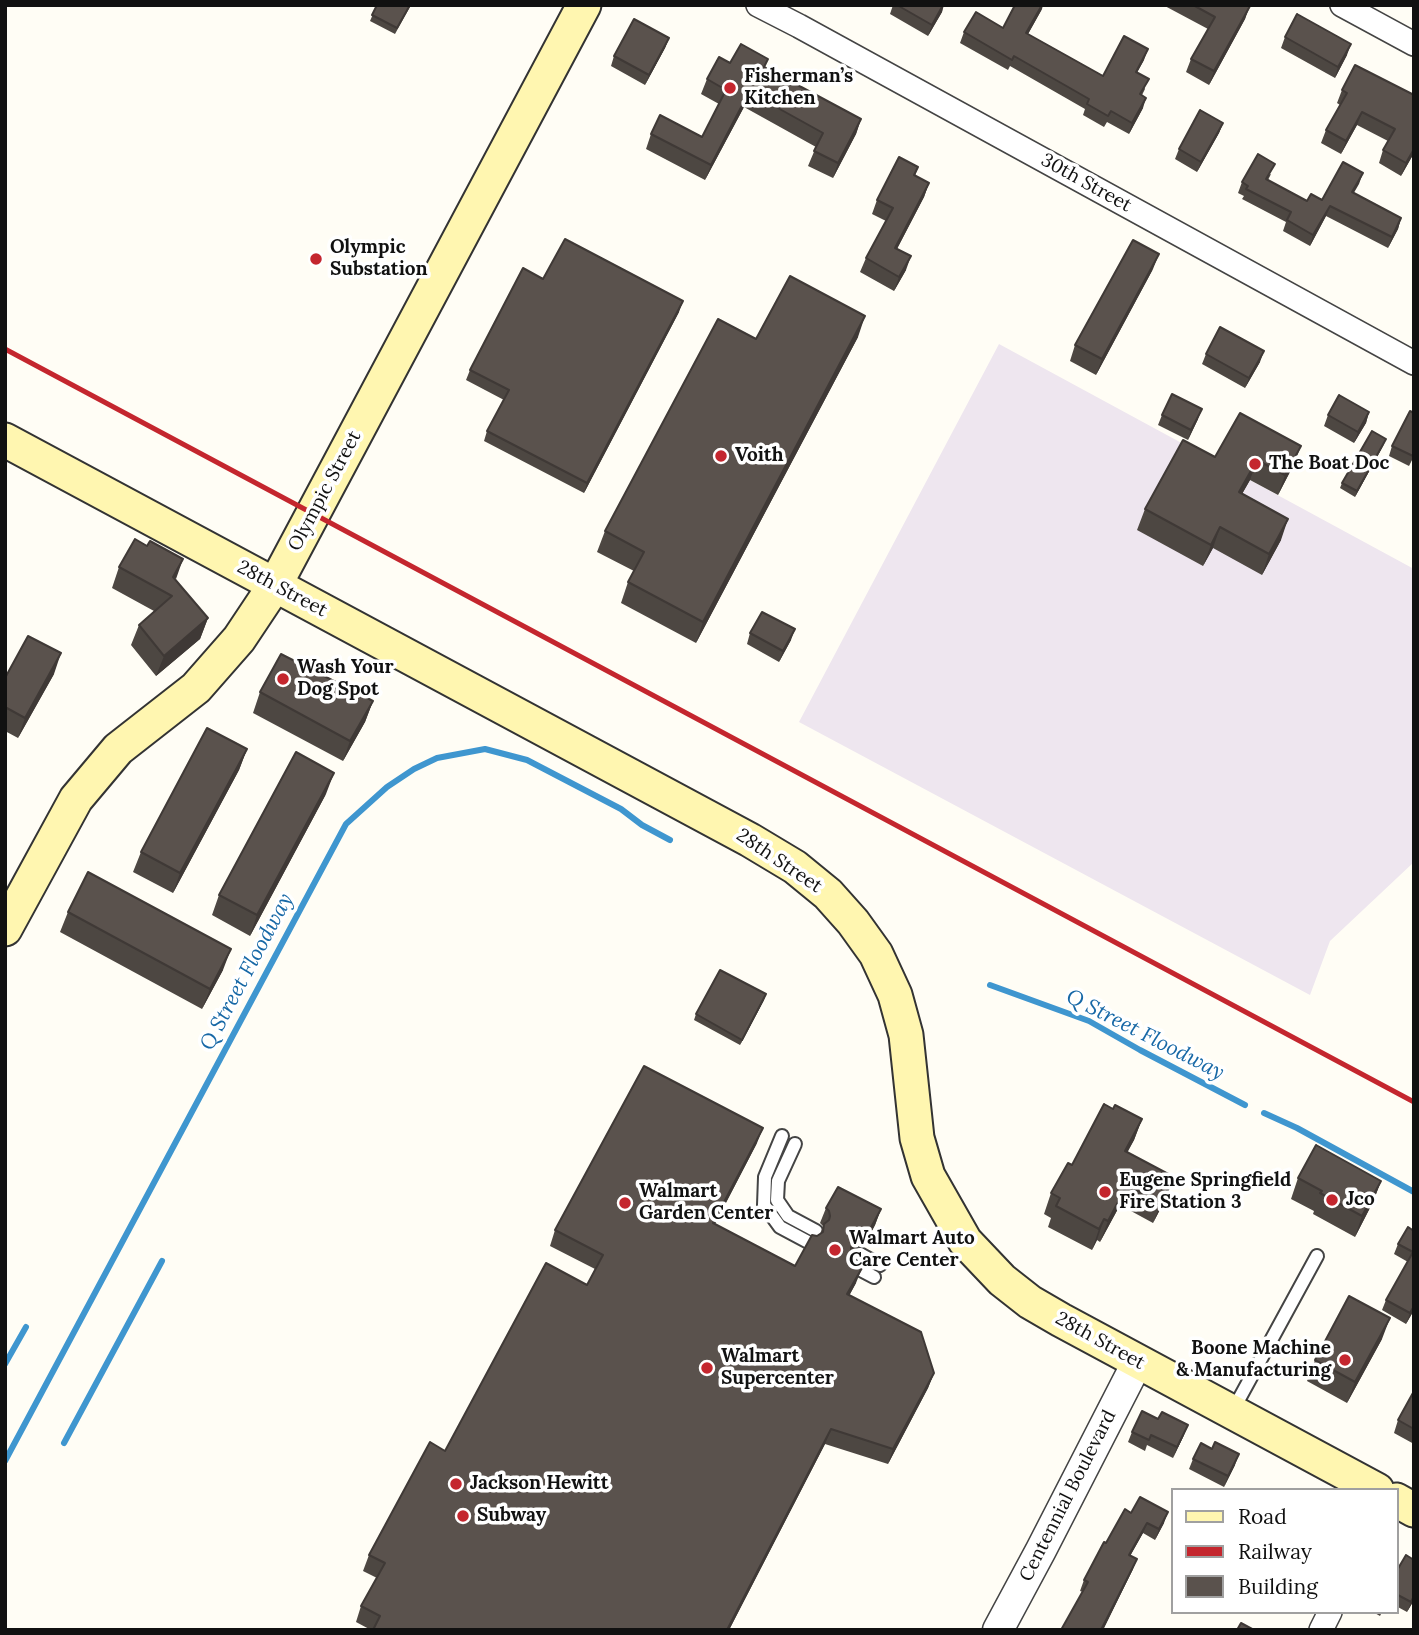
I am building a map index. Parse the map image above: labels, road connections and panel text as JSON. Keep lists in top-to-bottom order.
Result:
{
  "streets": {
    "main road": ["Olympic Street", "28th Street"],
    "street": ["30th Street", "Centennial Boulevard"]
  },
  "crossings": [
    ["Olympic Street", "28th Street"],
    ["28th Street", "Centennial Boulevard"]
  ],
  "water": ["Q Street Floodway"],
  "places": [
    "Fisherman’s Kitchen",
    "Olympic Substation",
    "Voith",
    "The Boat Doc",
    "Wash Your Dog Spot",
    "Eugene Springfield Fire Station 3",
    "Jco",
    "Walmart Garden Center",
    "Walmart Auto Care Center",
    "Boone Machine & Manufacturing",
    "Walmart Supercenter",
    "Jackson Hewitt",
    "Subway"
  ],
  "legend": ["Road", "Railway", "Building"]
}
